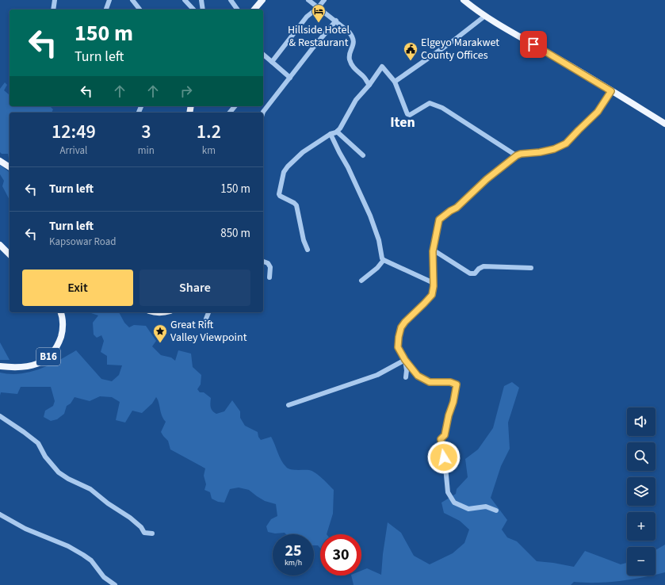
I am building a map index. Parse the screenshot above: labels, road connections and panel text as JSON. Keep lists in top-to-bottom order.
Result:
{
  "streets": {
    "main road": ["B16"]
  },
  "districts": ["Iten"],
  "places": {
    "hotel": ["Hillside Hotel & Restaurant"],
    "public building": ["Elgeyo Marakwet County Offices"],
    "place": ["Great Rift Valley Viewpoint"]
  },
  "page": {
    "turn": ["150 m", "Turn left"],
    "eta": [
      "12:49",
      "Arrival",
      "3",
      "min",
      "1.2",
      "km"
    ],
    "list": [
      {
        "name": "Turn left",
        "value": "150 m"
      },
      {
        "name": "Turn left",
        "note": "Kapsowar Road",
        "value": "850 m"
      }
    ],
    "buttons": ["Exit", "Share"],
    "map_buttons": ["+", "−"],
    "speed": "25 km/h",
    "limit": "30"
  }
}
